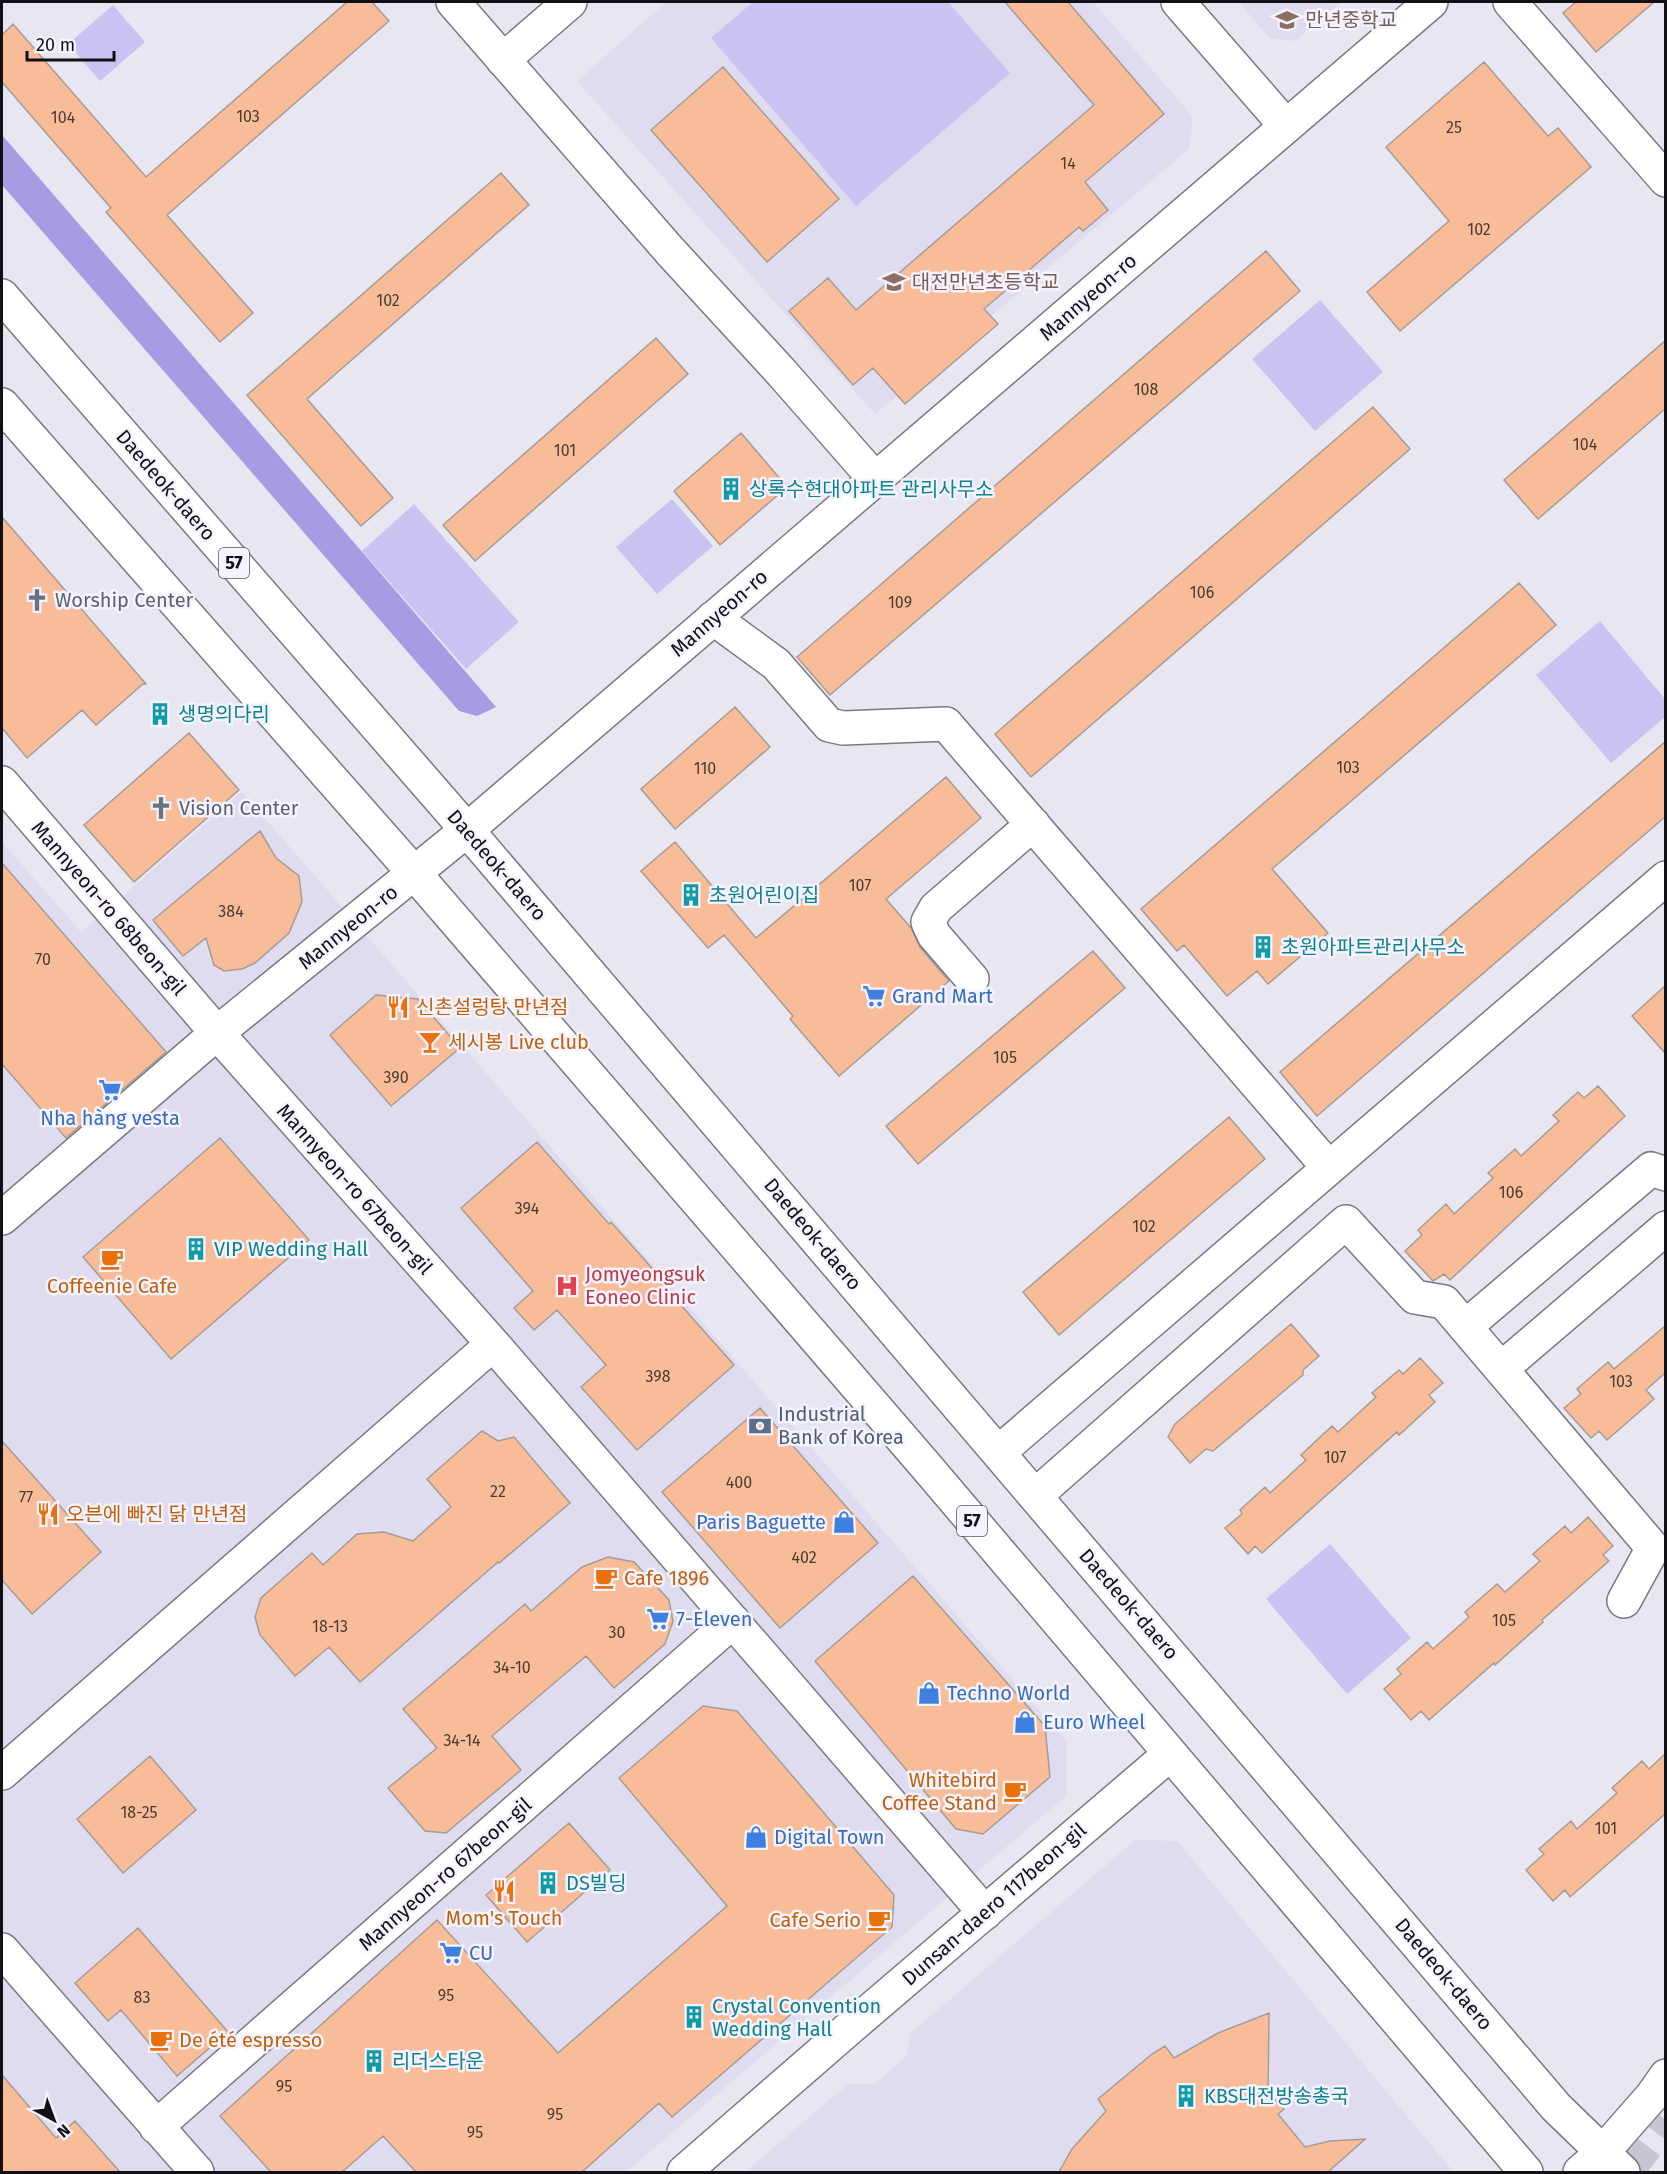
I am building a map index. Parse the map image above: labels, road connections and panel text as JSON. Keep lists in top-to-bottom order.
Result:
{
  "streets": {
    "street": [
      "Mannyeon-ro",
      "Daedeok-daero",
      "57",
      "Mannyeon-ro 68beon-gil",
      "Mannyeon-ro 67beon-gil",
      "Dunsan-daero 117beon-gil"
    ]
  },
  "crossings": [
    ["Mannyeon-ro", "Daedeok-daero"],
    ["Mannyeon-ro", "57"],
    ["Mannyeon-ro", "Mannyeon-ro 68beon-gil"],
    ["Mannyeon-ro", "Mannyeon-ro 67beon-gil"],
    ["57", "Dunsan-daero 117beon-gil"],
    ["Mannyeon-ro 68beon-gil", "Mannyeon-ro 67beon-gil"],
    ["Mannyeon-ro 67beon-gil", "Dunsan-daero 117beon-gil"]
  ],
  "places": {
    "school or university": ["만년중학교", "대전만년초등학교"],
    "building": [
      "상록수현대아파트 관리사무소",
      "생명의다리",
      "초원어린이집",
      "초원아파트관리사무소",
      "VIP Wedding Hall",
      "DS빌딩",
      "Crystal Convention Wedding Hall",
      "리더스타운",
      "KBS대전방송총국"
    ],
    "church": ["Worship Center", "Vision Center"],
    "supermarket": [
      "Grand Mart",
      "Nha hàng vesta",
      "7-Eleven",
      "CU"
    ],
    "restaurant": ["신촌설렁탕 만년점", "오븐에 빠진 닭 만년점", "Mom's Touch"],
    "bar": ["세시봉 Live club"],
    "cafe": [
      "Coffeenie Cafe",
      "Cafe 1896",
      "Whitebird Coffee Stand",
      "Cafe Serio",
      "De été espresso"
    ],
    "hospital": ["Jomyeongsuk Eoneo Clinic"],
    "bank": ["Industrial Bank of Korea"],
    "shop": [
      "Paris Baguette",
      "Techno World",
      "Euro Wheel",
      "Digital Town"
    ]
  },
  "house_numbers": [
    "103",
    "104",
    "25",
    "14",
    "102",
    "102",
    "108",
    "104",
    "101",
    "106",
    "109",
    "103",
    "110",
    "107",
    "384",
    "70",
    "105",
    "390",
    "106",
    "394",
    "102",
    "398",
    "103",
    "107",
    "400",
    "22",
    "77",
    "402",
    "105",
    "18-13",
    "30",
    "34-10",
    "34-14",
    "18-25",
    "101",
    "95",
    "83",
    "95",
    "95",
    "95"
  ],
  "scale_bar": "20 m",
  "north": "bottom right"
}
